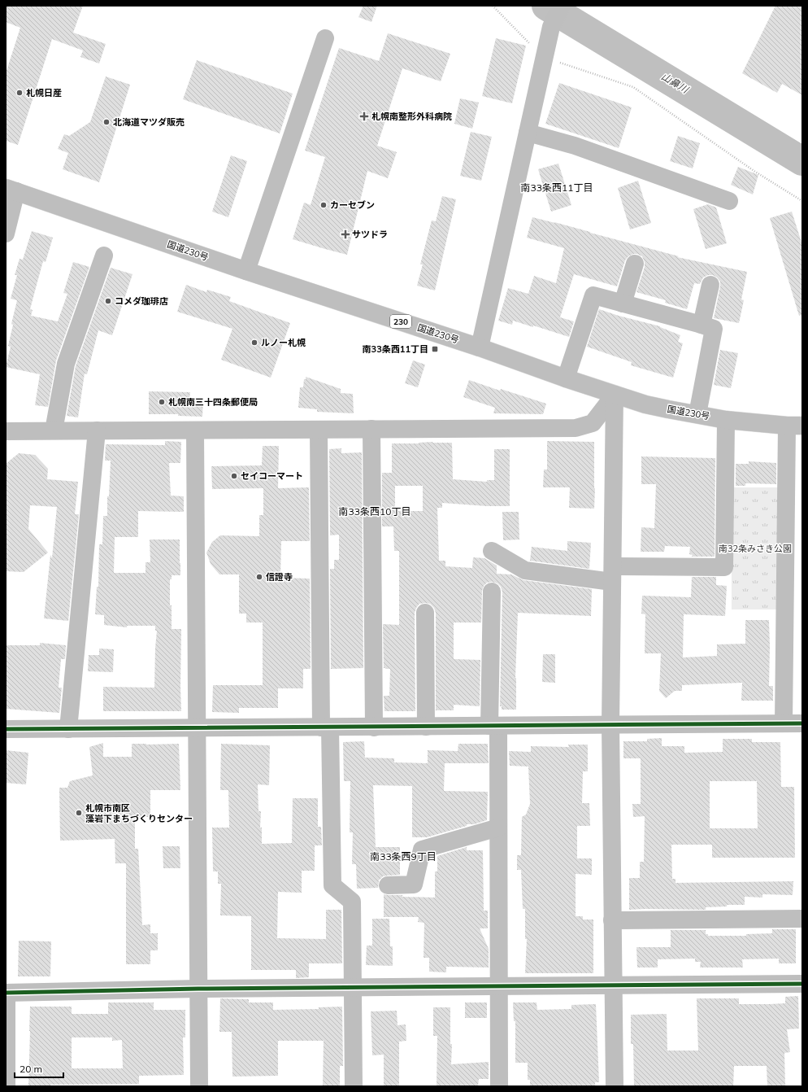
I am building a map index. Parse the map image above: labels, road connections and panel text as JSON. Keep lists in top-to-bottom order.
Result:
{
  "streets": {
    "main road": ["国道230号", "230"]
  },
  "districts": ["南33条西11丁目", "南33条西10丁目", "南33条西9丁目"],
  "water": ["山鼻川"],
  "parks": ["南32条みさき公園"],
  "places": {
    "other": [
      "札幌日産",
      "北海道マツダ販売",
      "カーセブン",
      "コメダ珈琲店",
      "ルノー札幌",
      "札幌南三十四条郵便局",
      "セイコーマート",
      "信證寺",
      "札幌市南区 藻岩下まちづくりセンター"
    ],
    "health": ["札幌南整形外科病院", "サツドラ"],
    "transit": ["南33条西11丁目"]
  },
  "scale_bar": "20 m"
}
